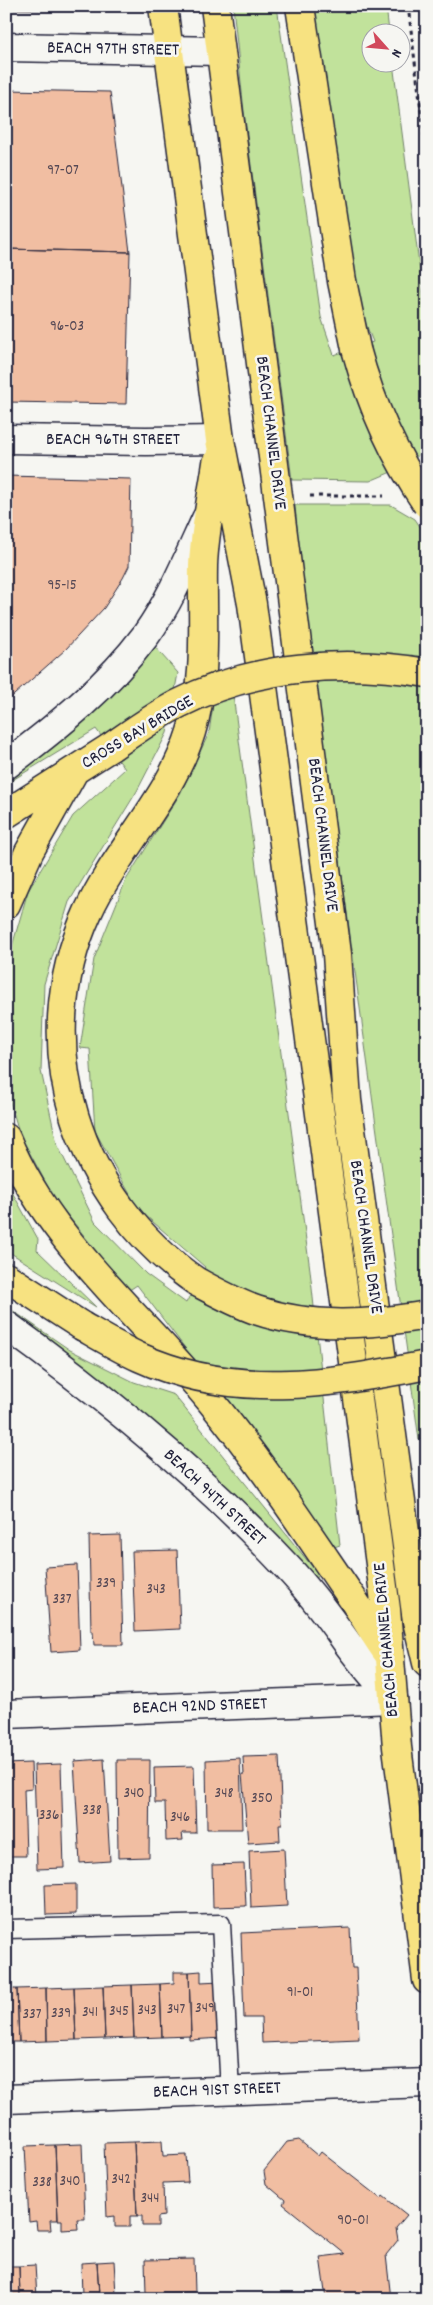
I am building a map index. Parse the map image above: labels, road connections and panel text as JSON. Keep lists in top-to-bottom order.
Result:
{
  "streets": {
    "main road": ["BEACH CHANNEL DRIVE", "CROSS BAY BRIDGE"],
    "street": [
      "BEACH 97TH STREET",
      "BEACH 96TH STREET",
      "BEACH 94TH STREET",
      "BEACH 92ND STREET",
      "BEACH 91ST STREET"
    ]
  },
  "crossings": [
    ["BEACH 97TH STREET", "BEACH CHANNEL DRIVE"],
    ["BEACH CHANNEL DRIVE", "BEACH 96TH STREET"],
    ["BEACH CHANNEL DRIVE", "BEACH 94TH STREET"],
    ["BEACH CHANNEL DRIVE", "BEACH 92ND STREET"],
    ["BEACH 94TH STREET", "BEACH 92ND STREET"]
  ],
  "house_numbers": [
    "97-07",
    "96-03",
    "95-15",
    "339",
    "343",
    "337",
    "340",
    "348",
    "350",
    "338",
    "336",
    "346",
    "91-01",
    "349",
    "347",
    "343",
    "345",
    "341",
    "339",
    "337",
    "342",
    "340",
    "338",
    "344",
    "90-01"
  ],
  "north": "bottom right"
}
